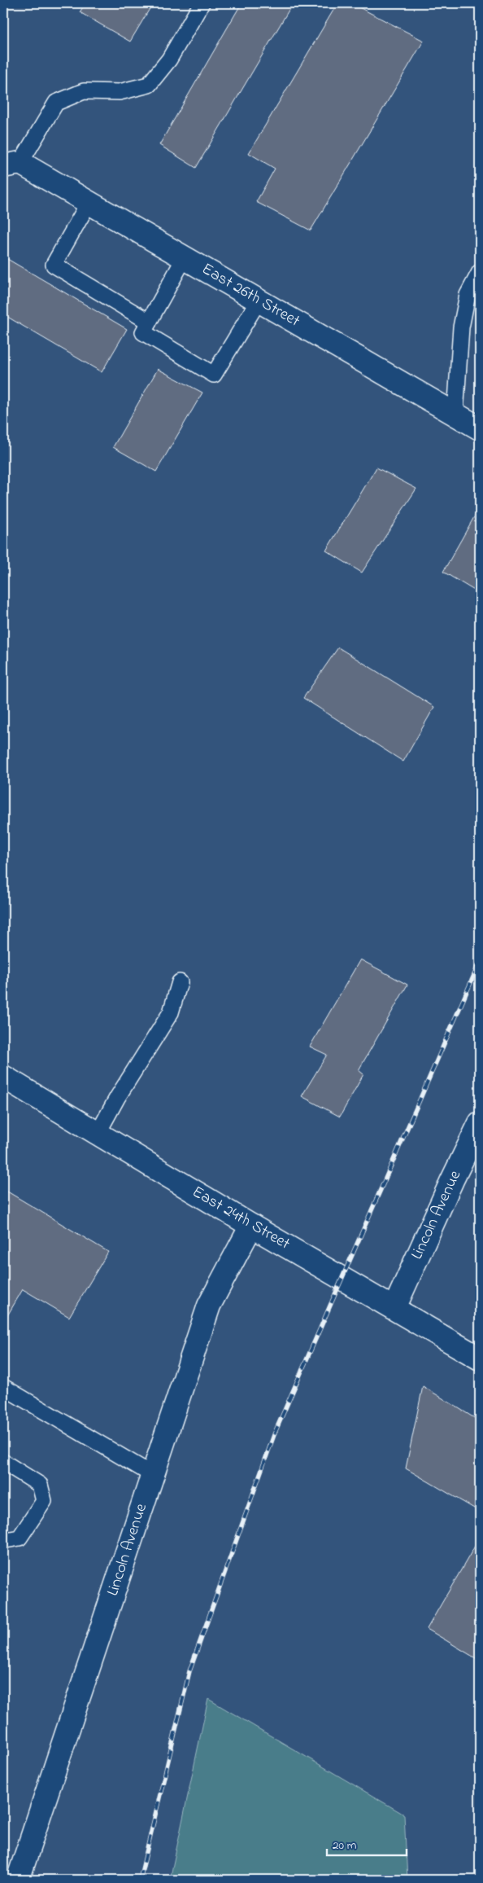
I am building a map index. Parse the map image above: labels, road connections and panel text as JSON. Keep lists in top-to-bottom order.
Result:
{
  "streets": {
    "street": ["East 26th Street", "Lincoln Avenue", "East 24th Street"]
  },
  "crossings": [
    ["Lincoln Avenue", "East 24th Street"]
  ],
  "scale_bar": "20 m"
}
